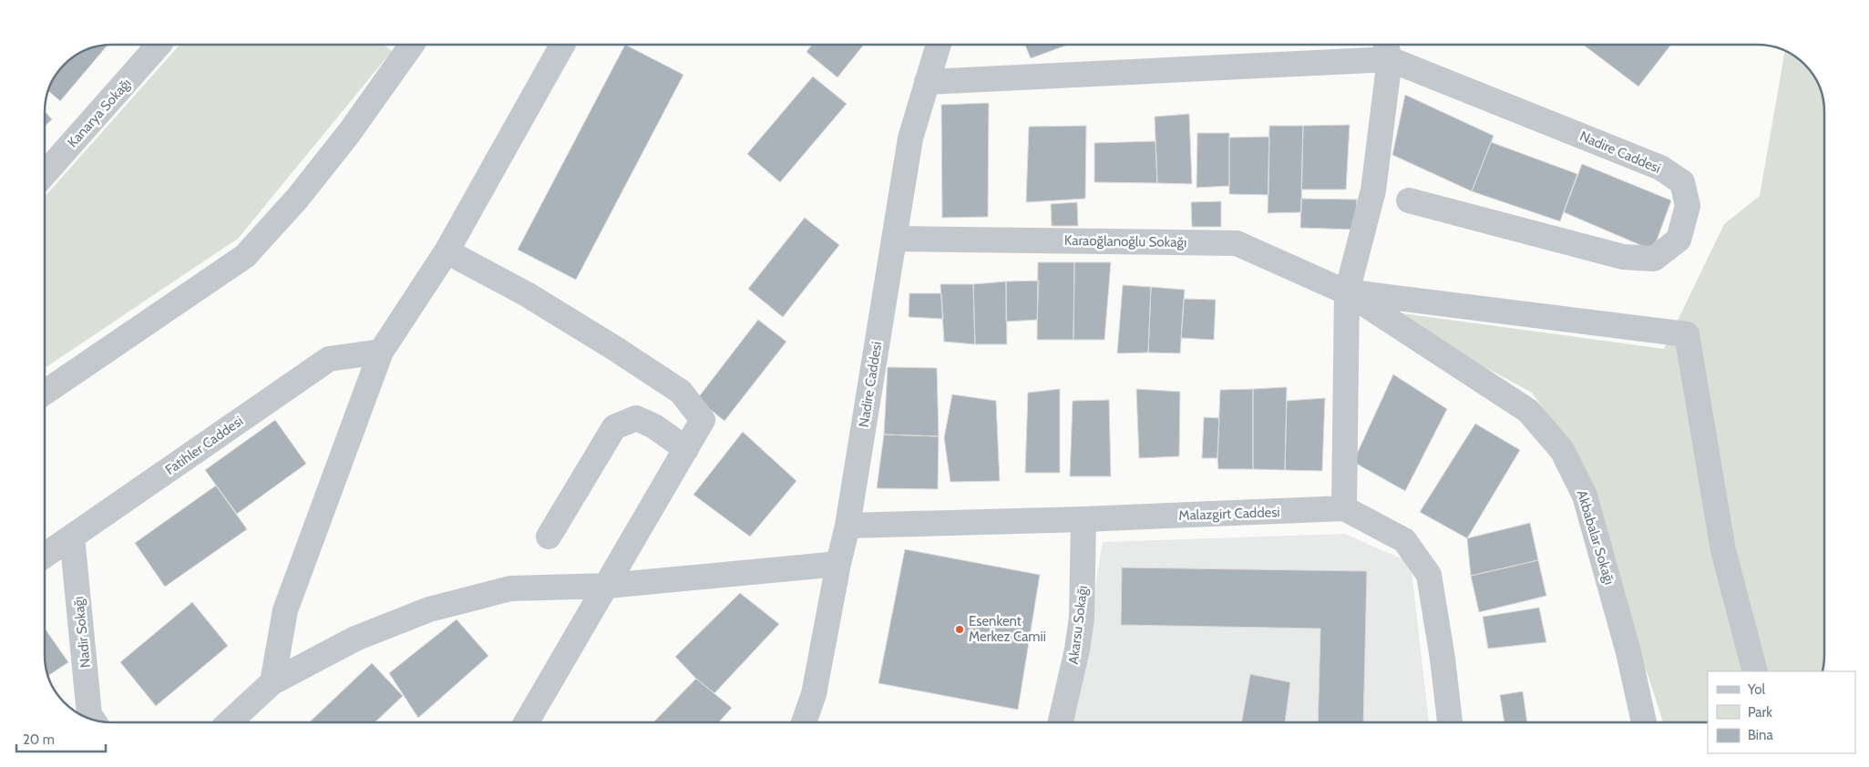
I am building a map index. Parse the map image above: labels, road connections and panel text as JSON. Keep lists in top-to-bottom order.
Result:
{
  "streets": {
    "street": [
      "Kanarya Sokağı",
      "Nadire Caddesi",
      "Karaoğlanoğlu Sokağı",
      "Fatihler Caddesi",
      "Malazgirt Caddesi",
      "Akbabalar Sokağı",
      "Akarsu Sokağı",
      "Nadir Sokağı"
    ]
  },
  "crossings": [
    ["Nadire Caddesi", "Karaoğlanoğlu Sokağı"],
    ["Nadire Caddesi", "Malazgirt Caddesi"],
    ["Karaoğlanoğlu Sokağı", "Akbabalar Sokağı"],
    ["Fatihler Caddesi", "Nadir Sokağı"],
    ["Malazgirt Caddesi", "Akarsu Sokağı"]
  ],
  "places": ["Esenkent Merkez Camii"],
  "legend": ["Yol", "Park", "Bina"],
  "scale_bar": "20 m"
}
